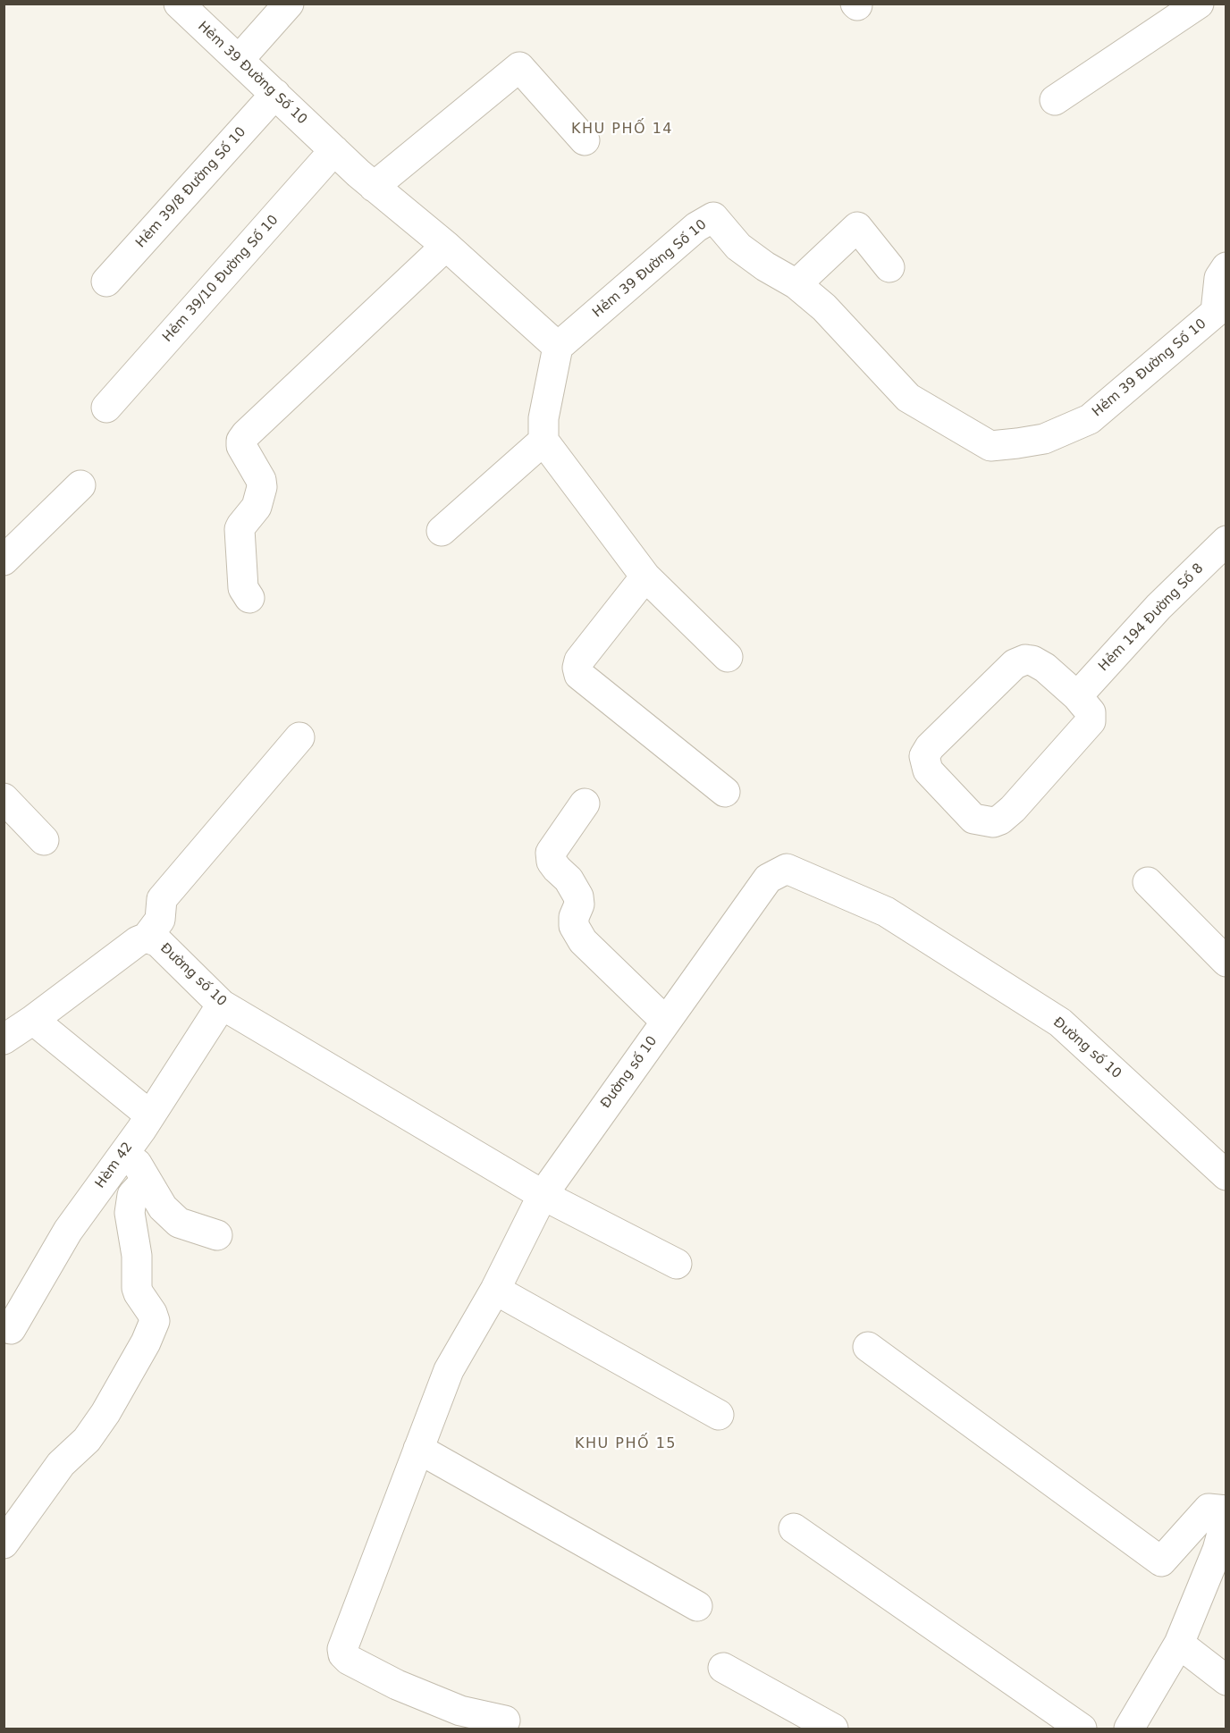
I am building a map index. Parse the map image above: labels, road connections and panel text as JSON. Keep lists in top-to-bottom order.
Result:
{
  "streets": {
    "street": [
      "Hẻm 39 Đường Số 10",
      "Hẻm 39/8 Đường Số 10",
      "Hẻm 39/10 Đường Số 10",
      "Hẻm 194 Đường Số 8",
      "Đường số 10",
      "Hèm 42"
    ]
  },
  "crossings": [
    ["Hẻm 39 Đường Số 10", "Hẻm 39/8 Đường Số 10"],
    ["Hẻm 39 Đường Số 10", "Hẻm 39/10 Đường Số 10"],
    ["Đường số 10", "Hèm 42"]
  ],
  "districts": ["KHU PHỐ 14", "KHU PHỐ 15"]
}
